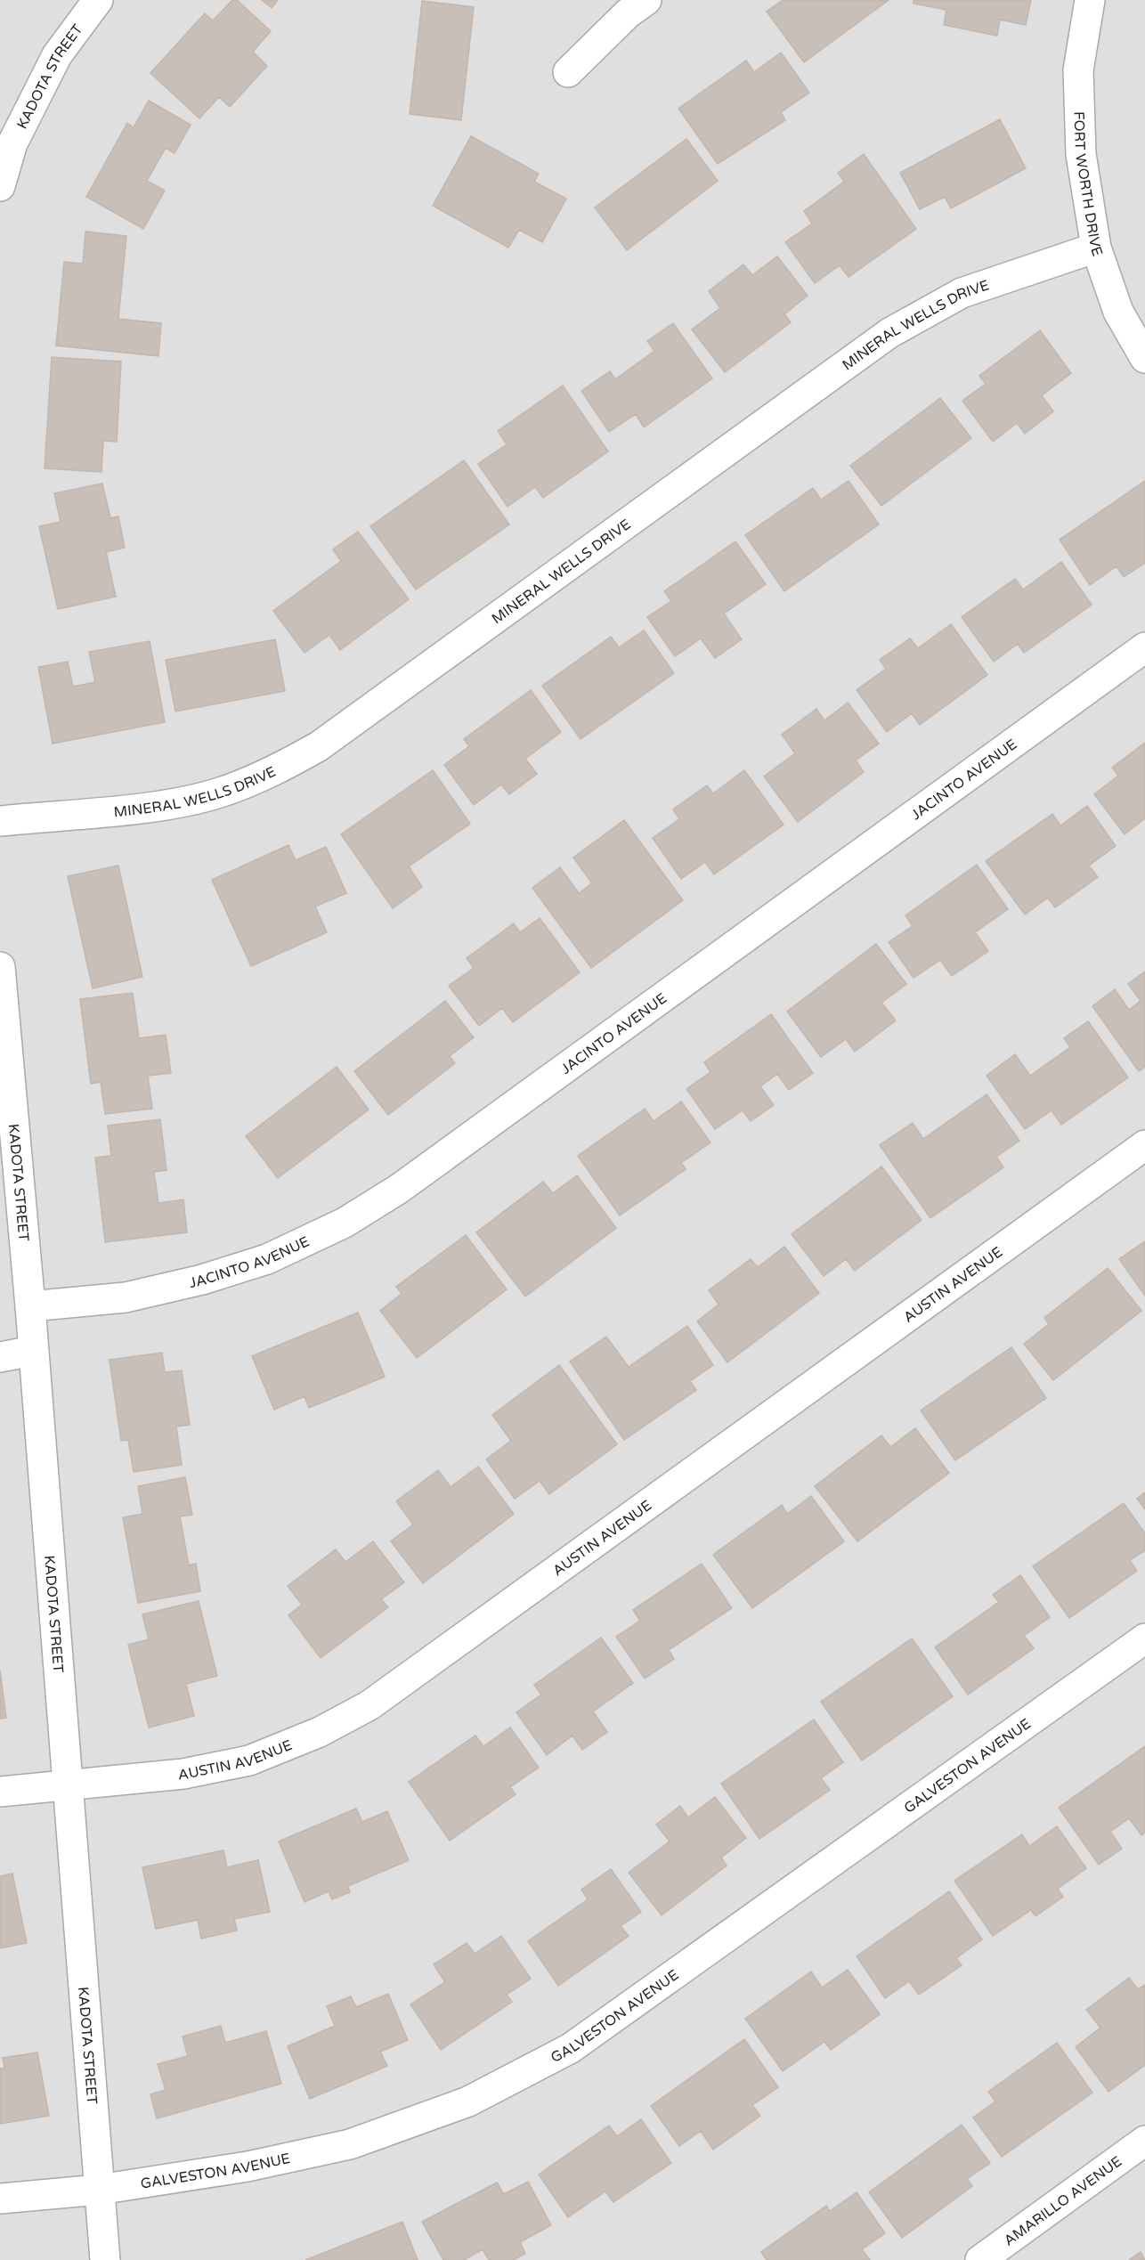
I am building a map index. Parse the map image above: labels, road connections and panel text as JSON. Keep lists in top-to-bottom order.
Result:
{
  "streets": {
    "street": [
      "KADOTA STREET",
      "FORT WORTH DRIVE",
      "MINERAL WELLS DRIVE",
      "JACINTO AVENUE",
      "AUSTIN AVENUE",
      "GALVESTON AVENUE",
      "AMARILLO AVENUE"
    ]
  },
  "crossings": [
    ["KADOTA STREET", "JACINTO AVENUE"],
    ["KADOTA STREET", "AUSTIN AVENUE"],
    ["KADOTA STREET", "GALVESTON AVENUE"],
    ["FORT WORTH DRIVE", "MINERAL WELLS DRIVE"]
  ]
}
